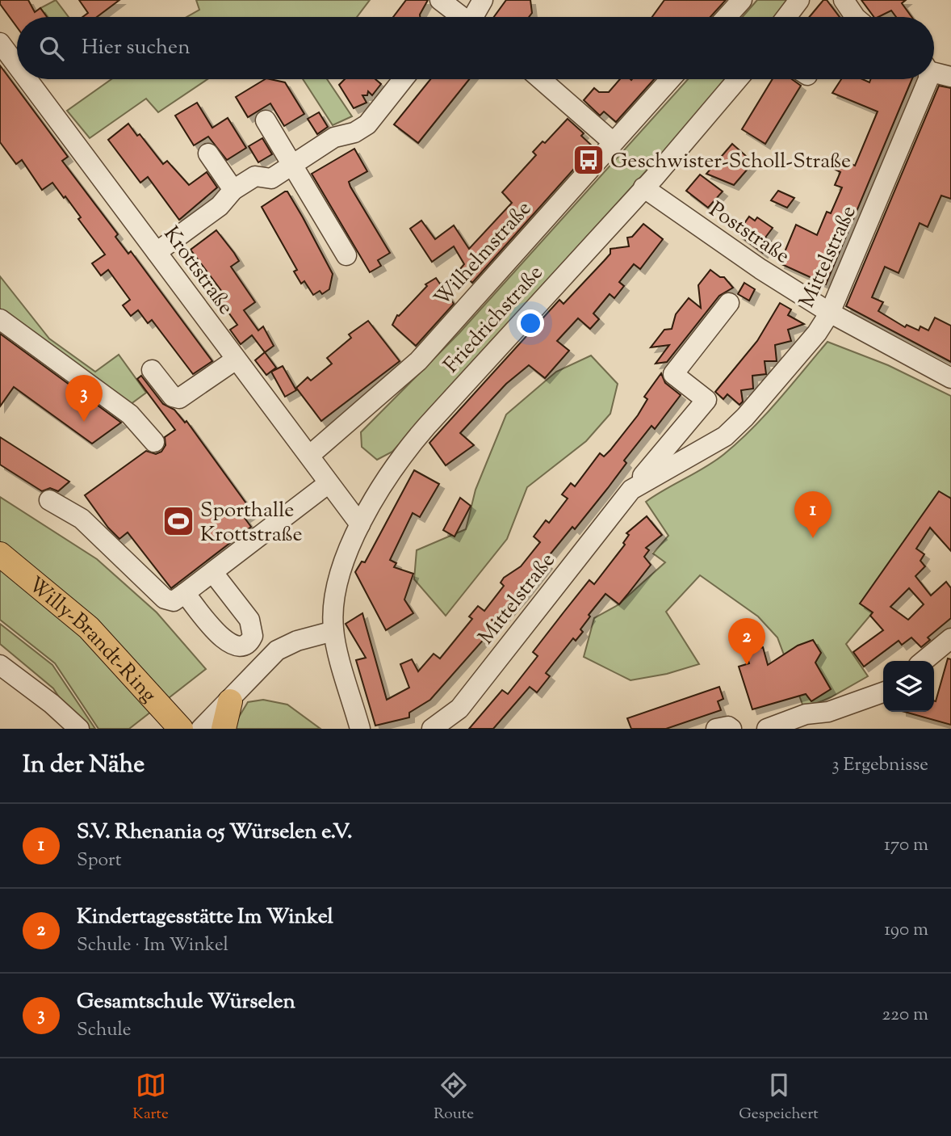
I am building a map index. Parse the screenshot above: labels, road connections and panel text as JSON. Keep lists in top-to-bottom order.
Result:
{
  "streets": {
    "main road": ["Willy-Brandt-Ring"],
    "street": [
      "Poststraße",
      "Wilhelmstraße",
      "Mittelstraße",
      "Krottstraße",
      "Friedrichstraße"
    ]
  },
  "crossings": [
    ["Poststraße", "Mittelstraße"],
    ["Poststraße", "Friedrichstraße"],
    ["Wilhelmstraße", "Krottstraße"],
    ["Krottstraße", "Friedrichstraße"]
  ],
  "places": {
    "bus stop": ["Geschwister-Scholl-Straße"],
    "sports": ["Sporthalle Krottstraße"]
  },
  "page": {
    "search": "Hier suchen",
    "pins": ["3", "1", "2"],
    "heading": ["In der Nähe", "3 Ergebnisse"],
    "list": [
      {
        "mark": "1",
        "name": "S.V. Rhenania 05 Würselen e.V.",
        "note": "Sport",
        "value": "170 m"
      },
      {
        "mark": "2",
        "name": "Kindertagesstätte Im Winkel",
        "note": "Schule · Im Winkel",
        "value": "190 m"
      },
      {
        "mark": "3",
        "name": "Gesamtschule Würselen",
        "note": "Schule",
        "value": "220 m"
      }
    ],
    "nav": ["Karte", "Route", "Gespeichert"]
  }
}
